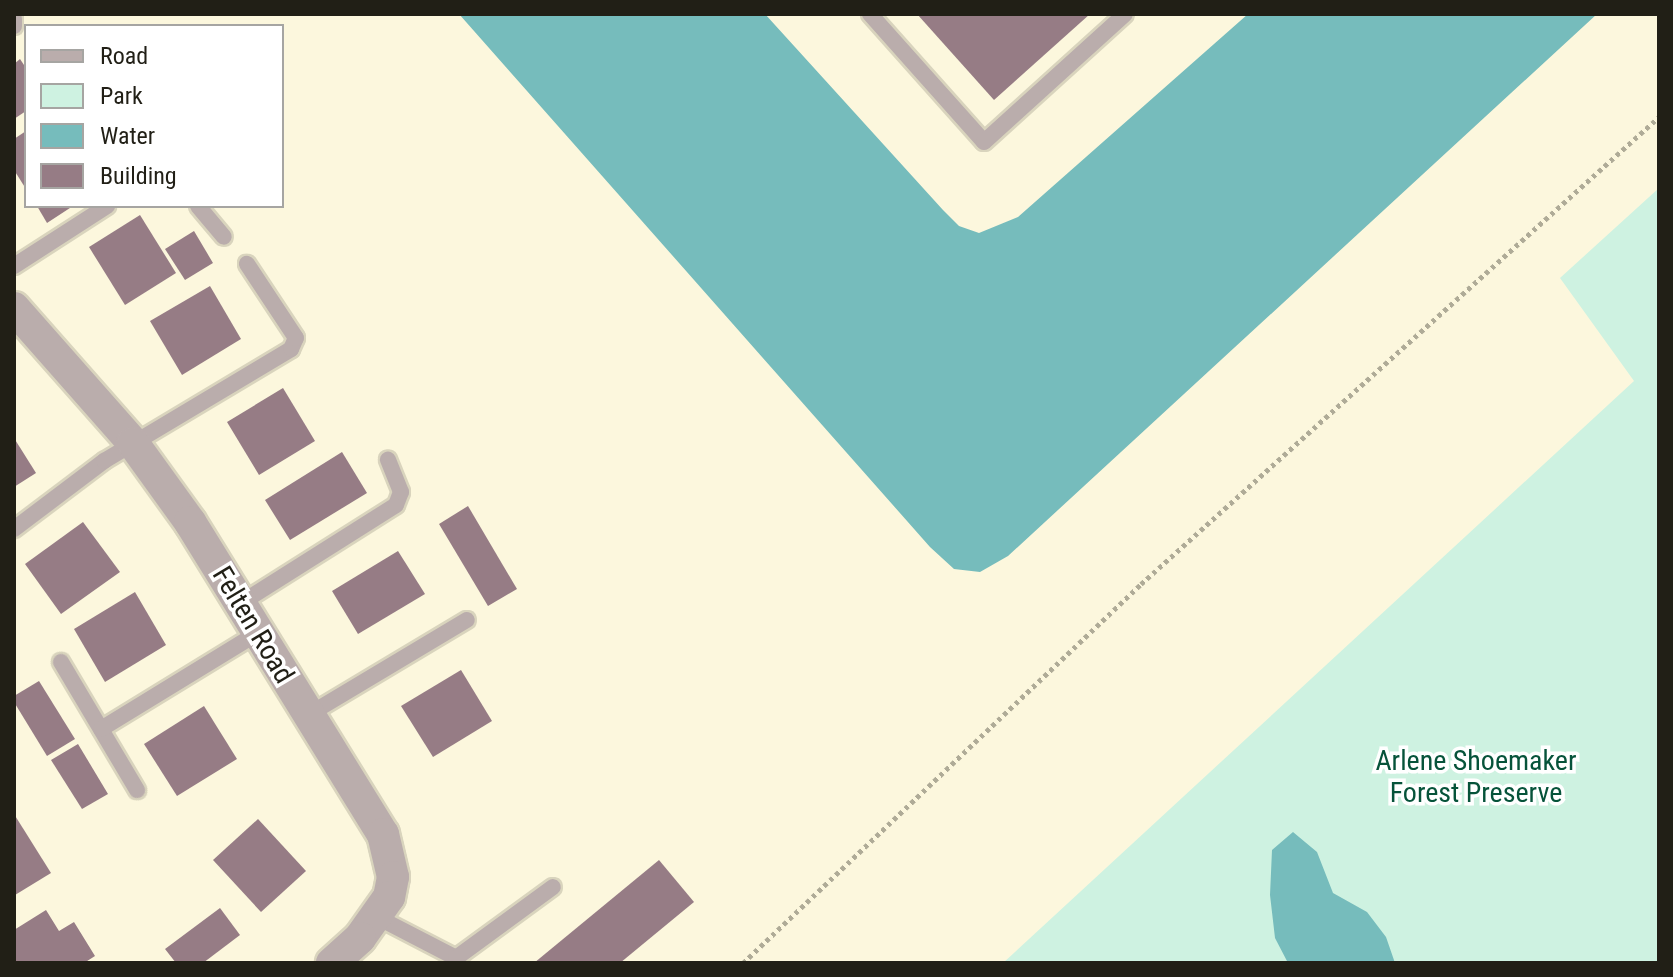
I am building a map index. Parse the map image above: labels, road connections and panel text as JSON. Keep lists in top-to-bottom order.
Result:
{
  "streets": {
    "street": ["Felten Road"]
  },
  "parks": ["Arlene Shoemaker Forest Preserve"],
  "legend": [
    "Road",
    "Park",
    "Water",
    "Building"
  ]
}
